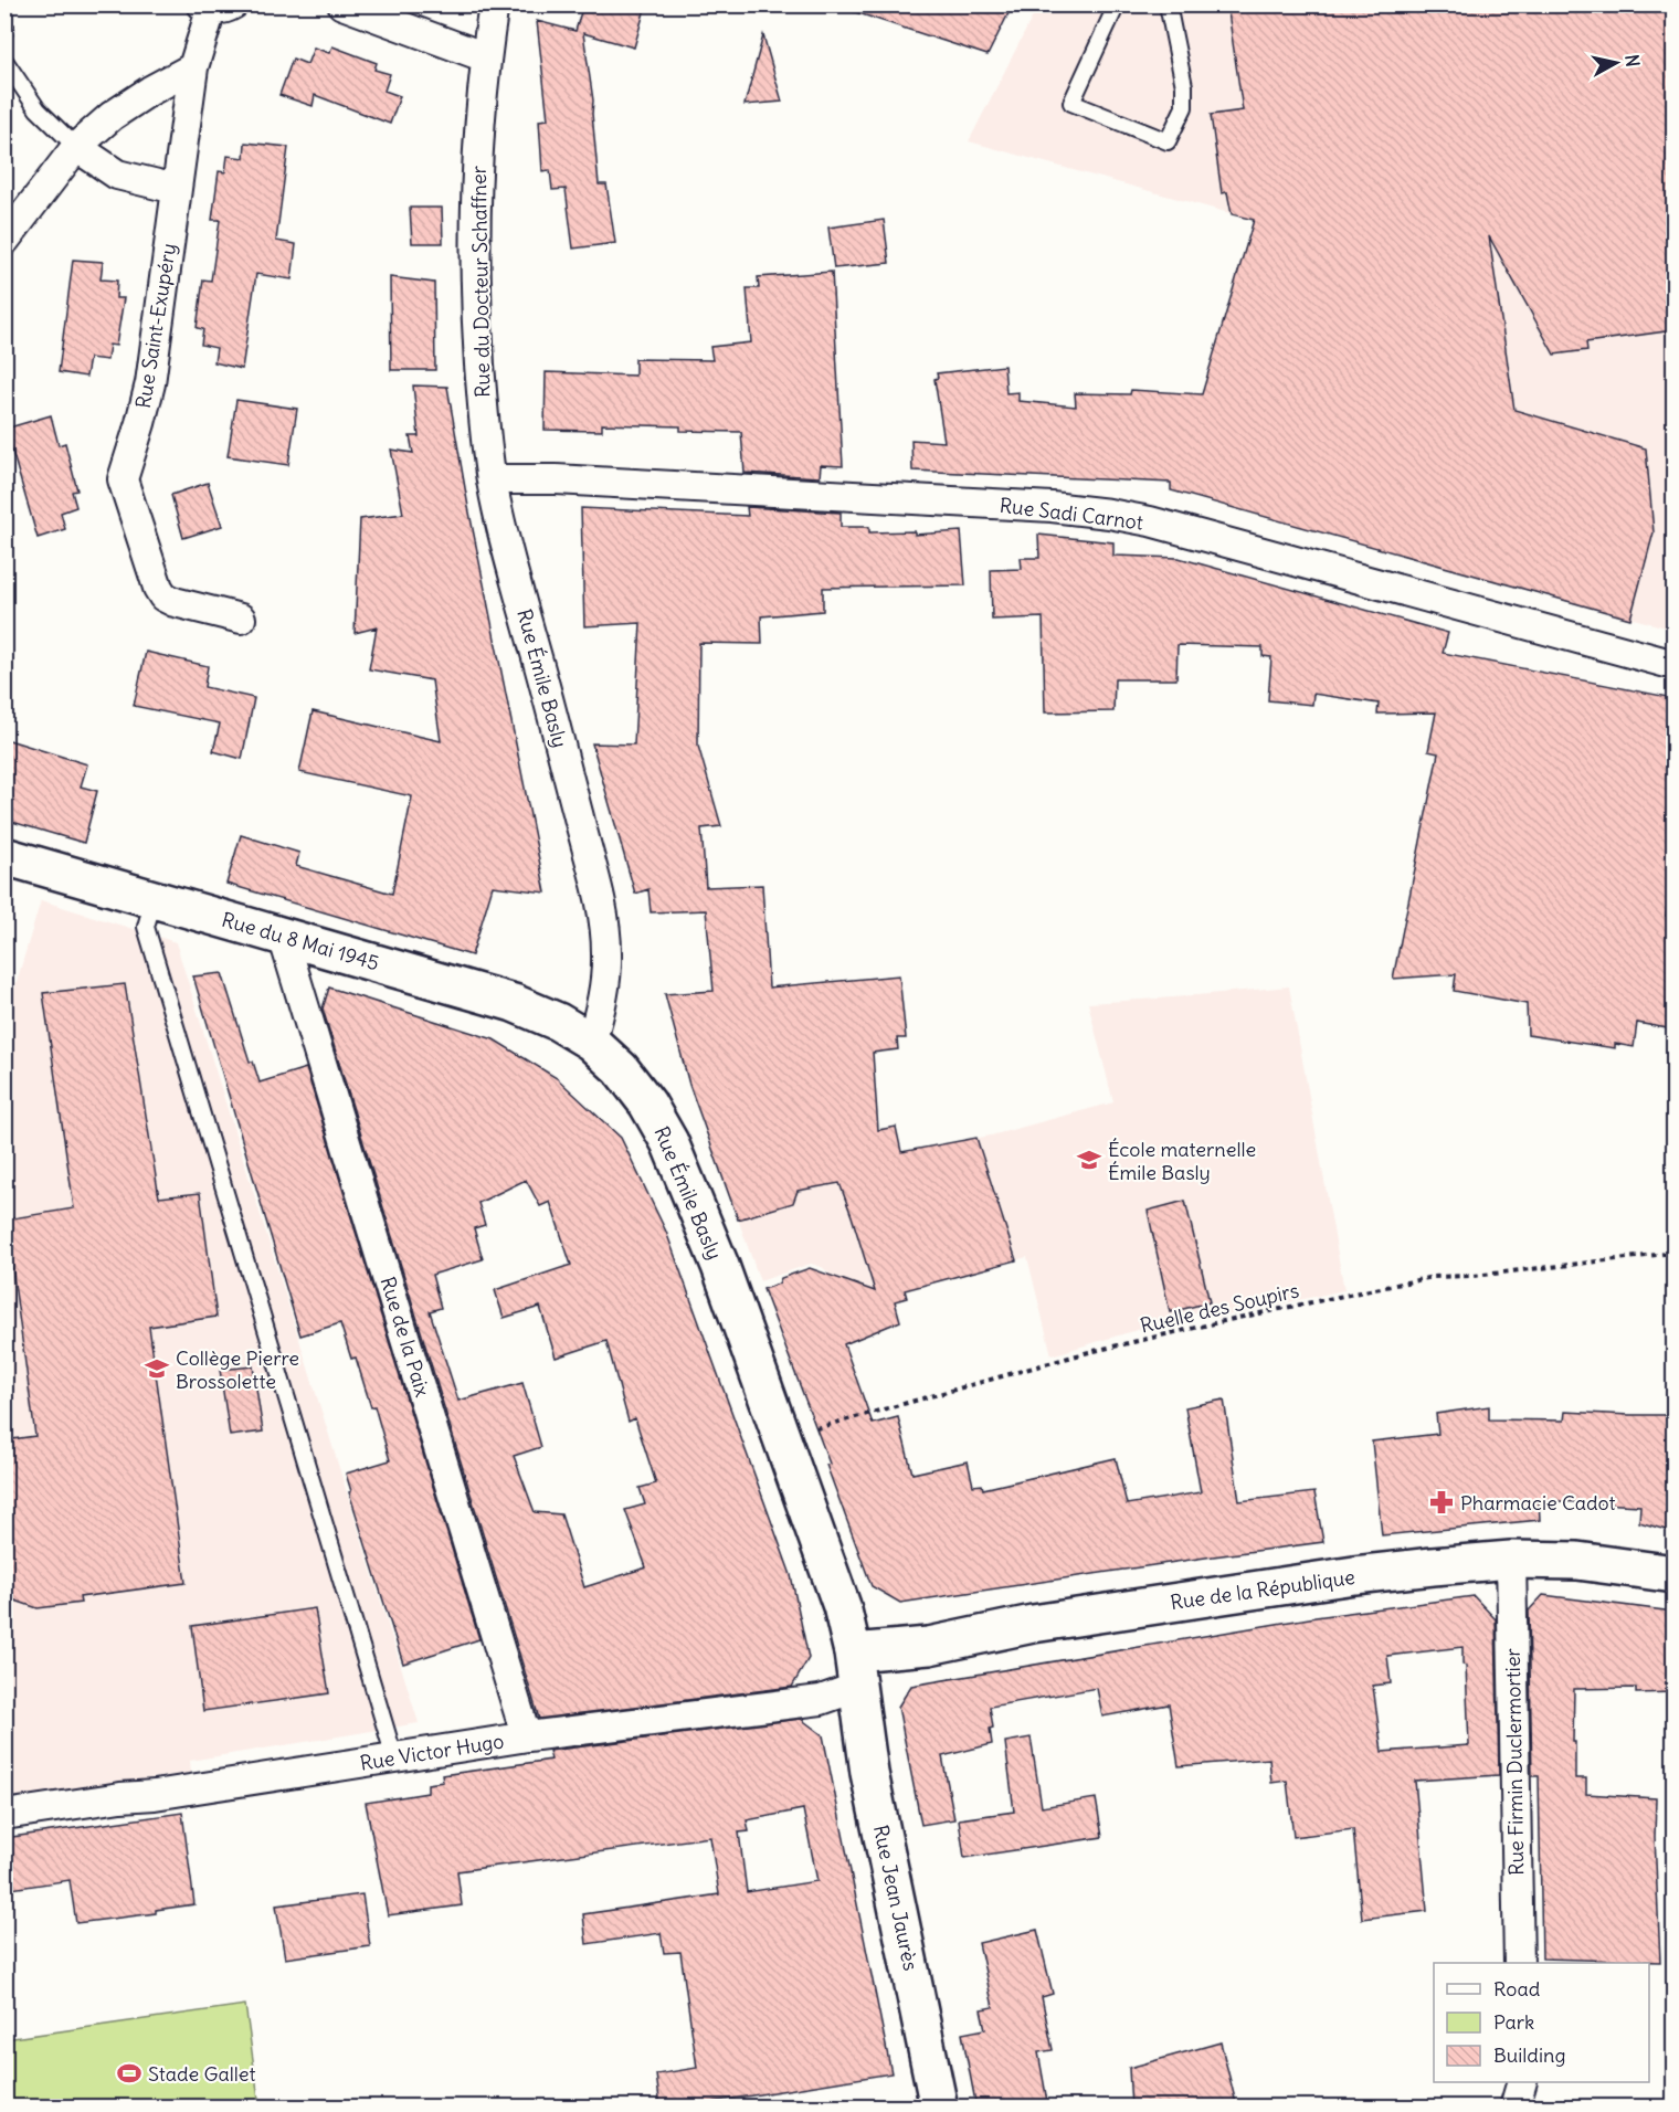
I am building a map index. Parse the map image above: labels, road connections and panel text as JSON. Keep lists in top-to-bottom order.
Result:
{
  "streets": {
    "street": [
      "Rue du Docteur Schaffner",
      "Rue Saint-Exupéry",
      "Rue Sadi Carnot",
      "Rue Émile Basly",
      "Rue du 8 Mai 1945",
      "Rue de la Paix",
      "Rue de la République",
      "Rue Victor Hugo",
      "Rue Firmin Duclermortier",
      "Rue Jean Jaurès"
    ],
    "path": ["Ruelle des Soupirs"]
  },
  "crossings": [
    ["Rue du Docteur Schaffner", "Rue Sadi Carnot"],
    ["Rue du Docteur Schaffner", "Rue Émile Basly"],
    ["Rue Sadi Carnot", "Rue Émile Basly"],
    ["Rue Émile Basly", "Rue du 8 Mai 1945"],
    ["Rue Émile Basly", "Ruelle des Soupirs"],
    ["Rue Émile Basly", "Rue de la République"],
    ["Rue Émile Basly", "Rue Victor Hugo"],
    ["Rue Émile Basly", "Rue Jean Jaurès"],
    ["Rue du 8 Mai 1945", "Rue de la Paix"],
    ["Rue de la Paix", "Rue Victor Hugo"],
    ["Rue de la République", "Rue Victor Hugo"],
    ["Rue de la République", "Rue Firmin Duclermortier"],
    ["Rue de la République", "Rue Jean Jaurès"],
    ["Rue Victor Hugo", "Rue Jean Jaurès"]
  ],
  "places": {
    "school or university": ["École maternelle Émile Basly", "Collège Pierre Brossolette"],
    "pharmacy": ["Pharmacie Cadot"],
    "sports": ["Stade Gallet"]
  },
  "legend": ["Road", "Park", "Building"],
  "north": "right"
}
